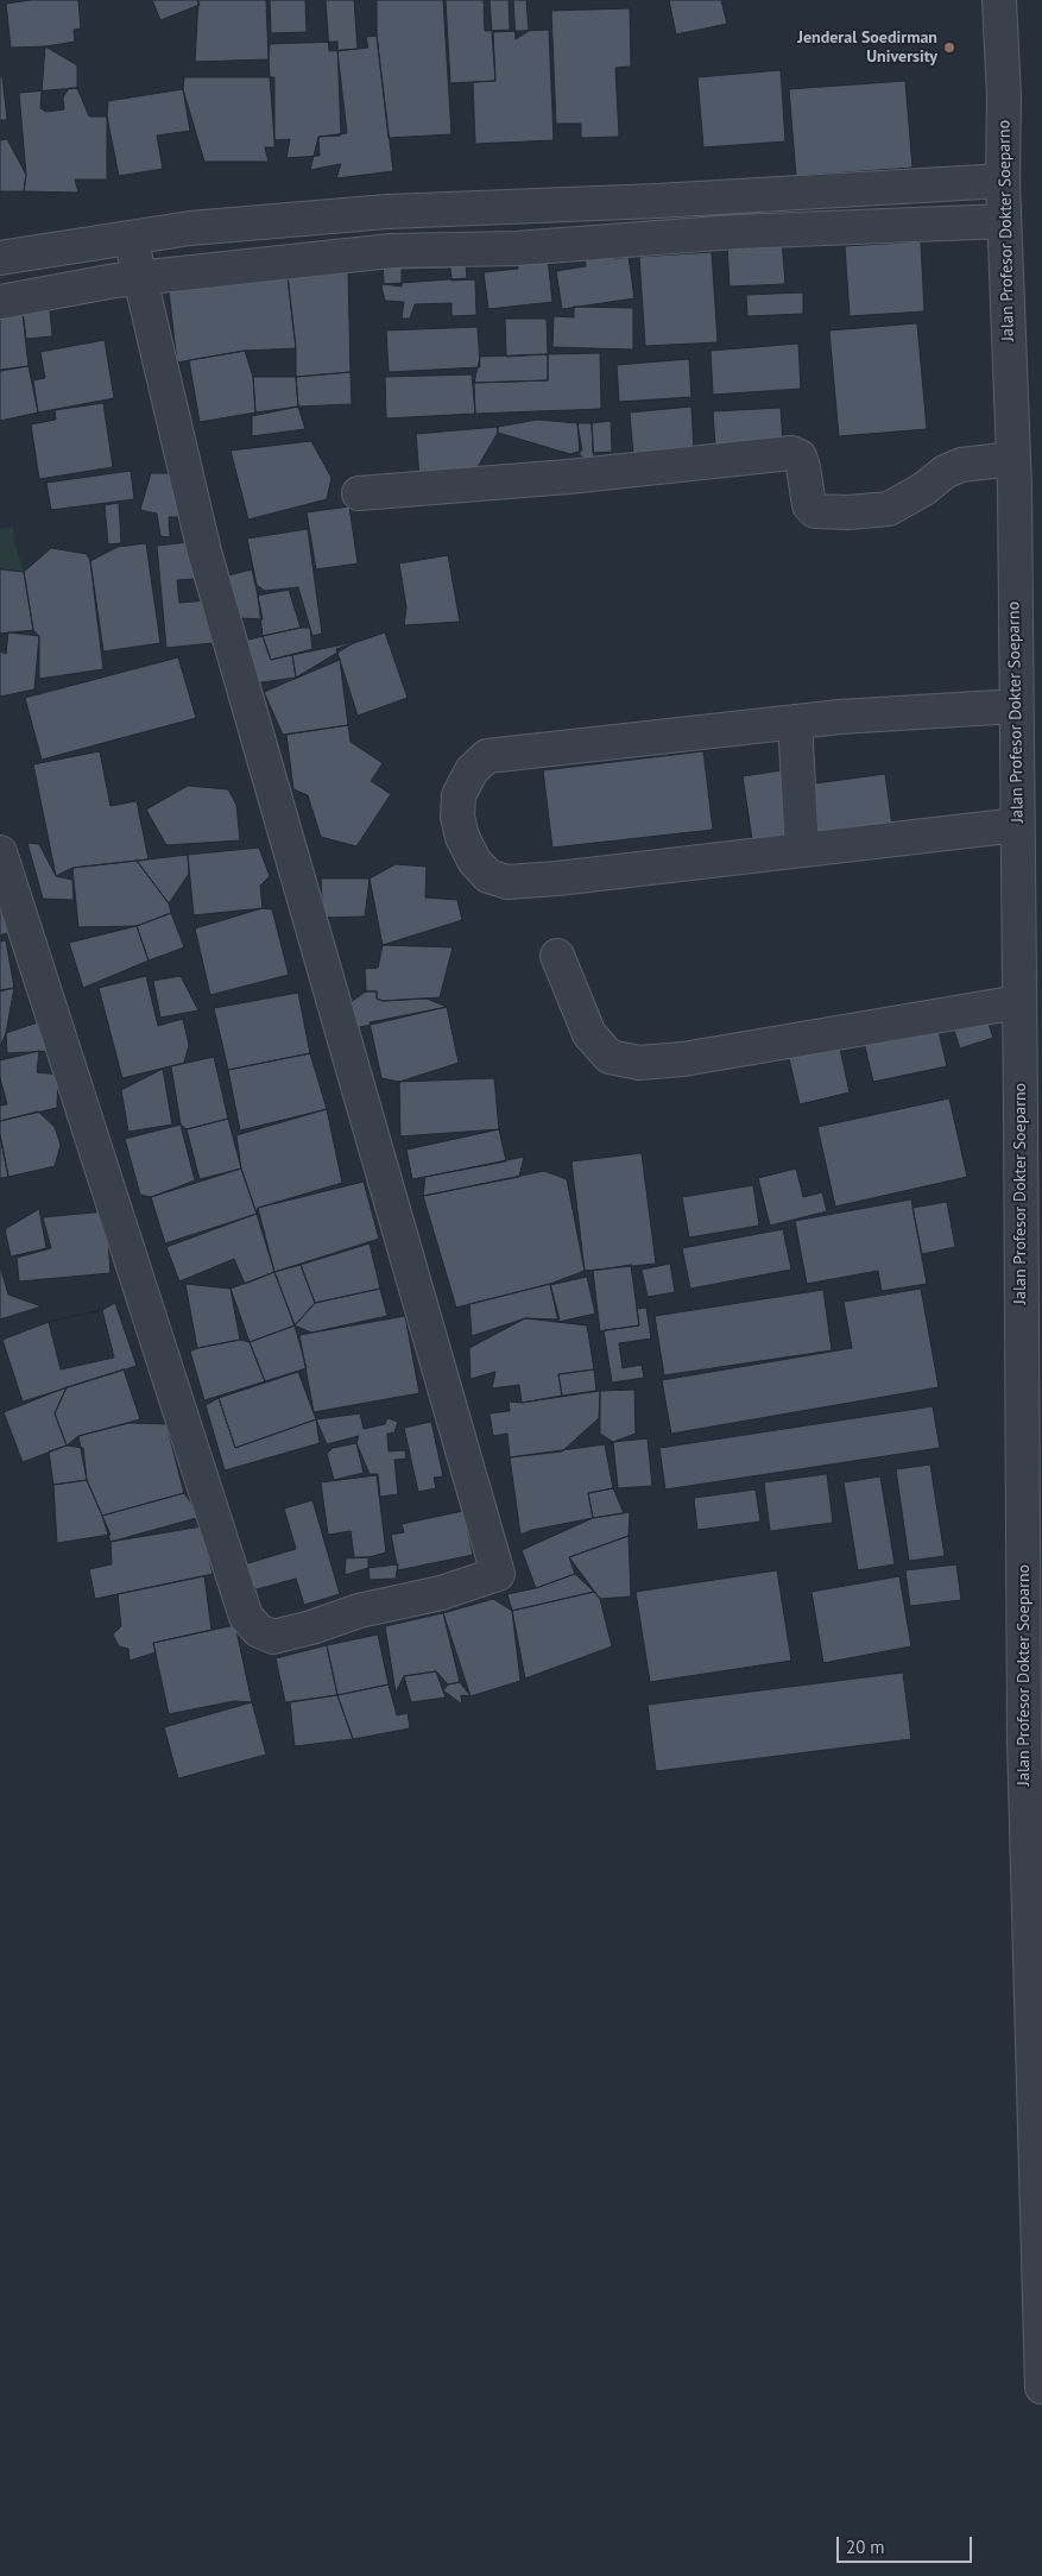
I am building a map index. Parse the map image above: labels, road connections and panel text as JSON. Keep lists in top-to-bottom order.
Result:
{
  "streets": {
    "street": ["Jalan Profesor Dokter Soeparno"]
  },
  "places": ["Jenderal Soedirman University"],
  "scale_bar": "20 m"
}
